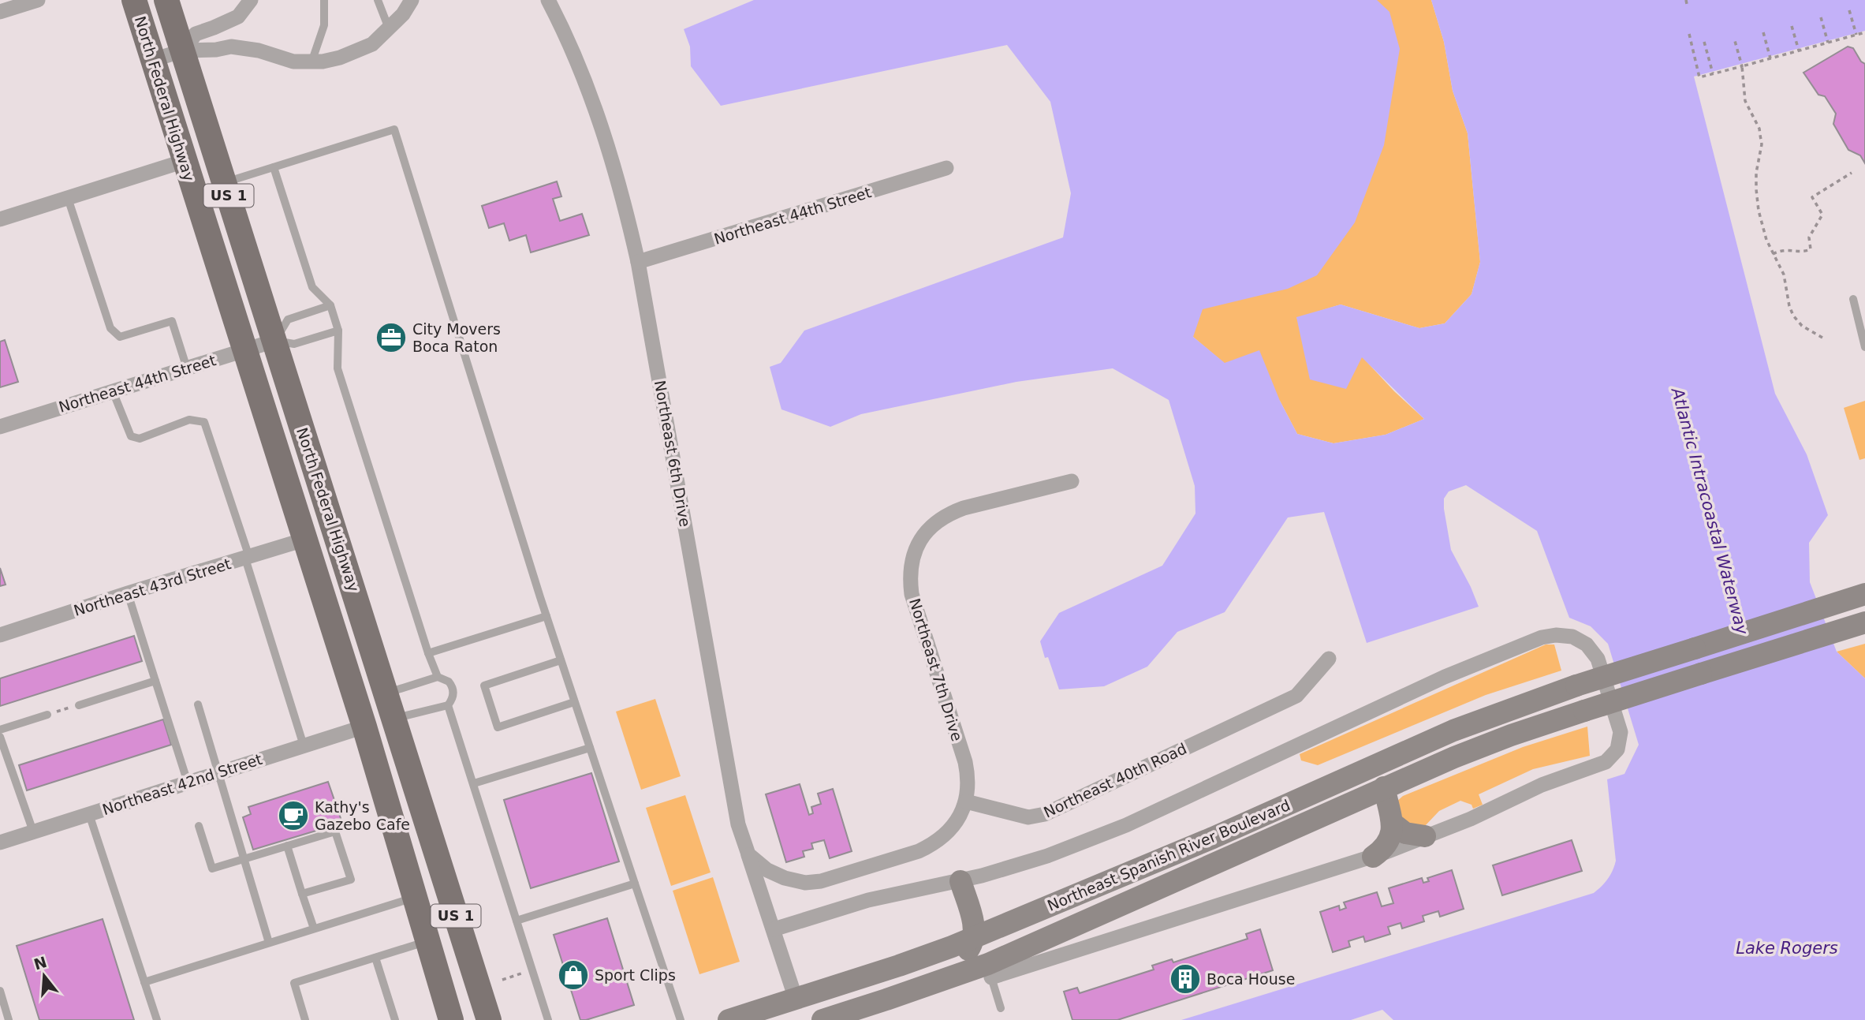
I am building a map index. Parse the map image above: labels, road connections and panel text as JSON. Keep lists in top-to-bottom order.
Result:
{
  "streets": {
    "main road": ["North Federal Highway", "US 1", "Northeast Spanish River Boulevard"],
    "street": [
      "Northeast 44th Street",
      "Northeast 6th Drive",
      "Northeast 43rd Street",
      "Northeast 7th Drive",
      "Northeast 40th Road",
      "Northeast 42nd Street"
    ]
  },
  "crossings": [
    ["North Federal Highway", "Northeast 44th Street"],
    ["North Federal Highway", "Northeast 43rd Street"],
    ["North Federal Highway", "Northeast 42nd Street"],
    ["Northeast 44th Street", "Northeast 6th Drive"],
    ["Northeast 6th Drive", "Northeast Spanish River Boulevard"],
    ["Northeast 7th Drive", "Northeast 40th Road"]
  ],
  "water": ["Atlantic Intracoastal Waterway", "Lake Rogers"],
  "places": {
    "office": ["City Movers Boca Raton"],
    "cafe": ["Kathy's Gazebo Cafe"],
    "shop": ["Sport Clips"],
    "building": ["Boca House"]
  },
  "north": "top"
}
